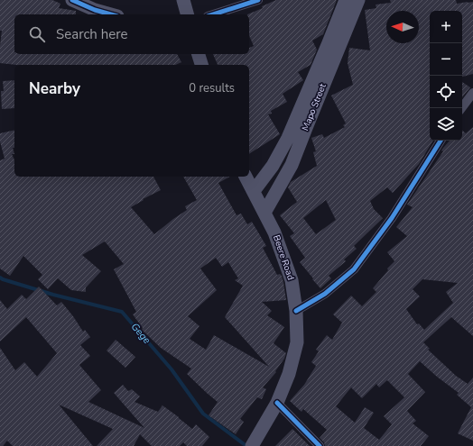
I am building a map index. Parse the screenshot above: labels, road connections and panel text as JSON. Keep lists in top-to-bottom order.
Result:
{
  "streets": {
    "main road": ["Mapo Street", "Beere Road"]
  },
  "crossings": [
    ["Mapo Street", "Beere Road"]
  ],
  "water": ["Gege"],
  "north": "left",
  "page": {
    "map_buttons": ["+", "−"],
    "search": "Search here",
    "heading": ["Nearby", "0 results"]
  }
}
